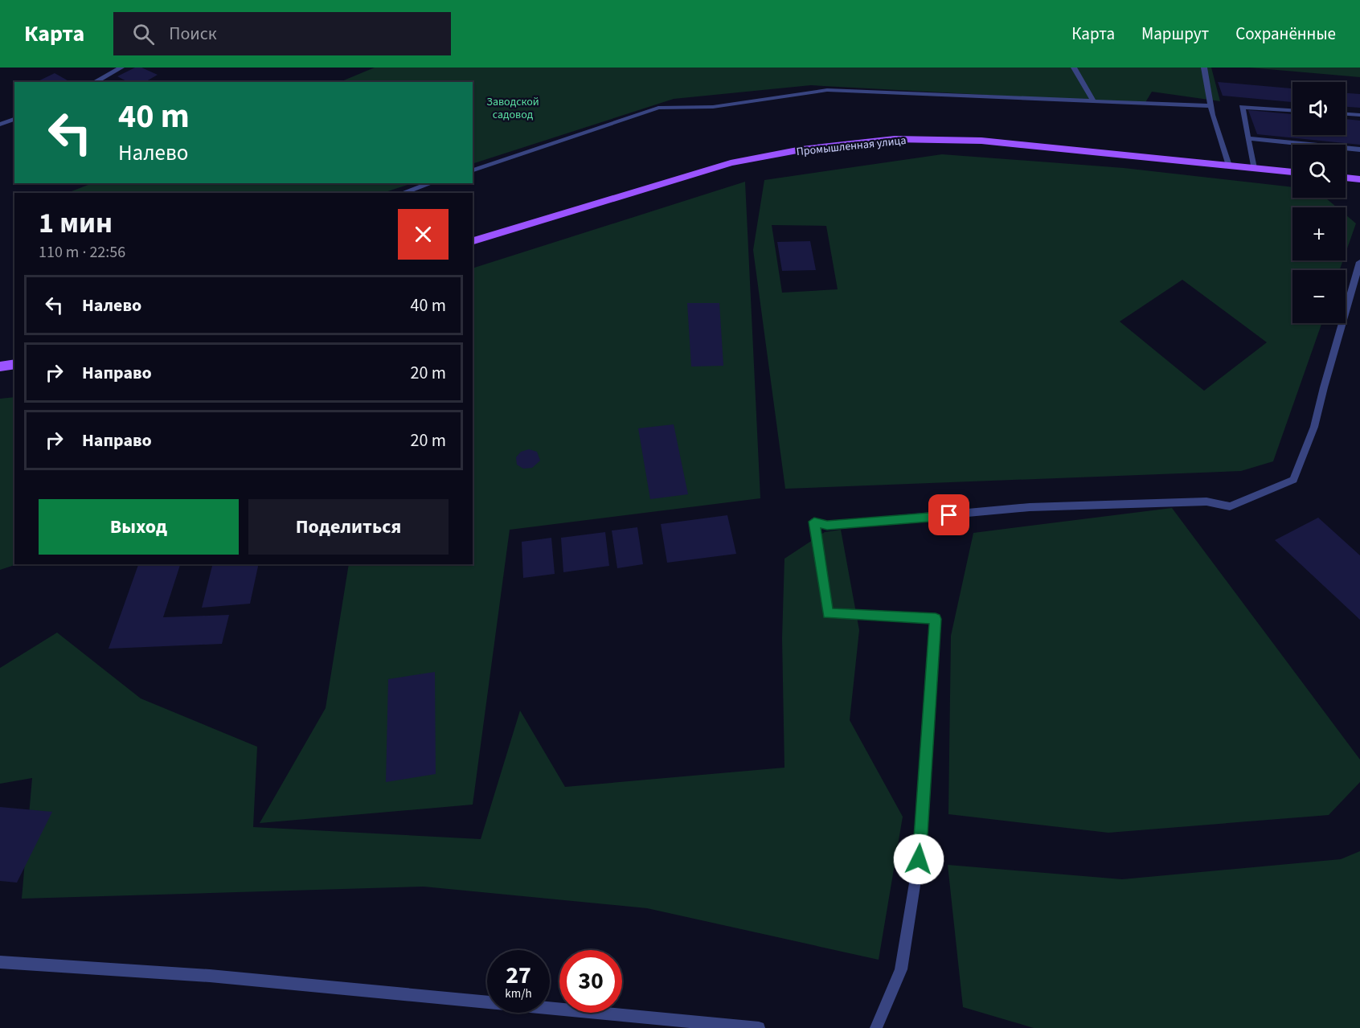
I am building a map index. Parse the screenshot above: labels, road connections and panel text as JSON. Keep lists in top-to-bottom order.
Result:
{
  "streets": {
    "main road": ["Промышленная улица"]
  },
  "parks": ["Заводской садовод"],
  "page": {
    "header": "Карта",
    "search": "Поиск",
    "nav": ["Карта", "Маршрут", "Сохранённые"],
    "map_buttons": ["+", "−"],
    "turn": ["40 m", "Налево"],
    "heading": ["1 мин", "110 m · 22:56"],
    "list": [
      {
        "name": "Налево",
        "value": "40 m"
      },
      {
        "name": "Направо",
        "value": "20 m"
      },
      {
        "name": "Направо",
        "value": "20 m"
      }
    ],
    "buttons": ["Выход", "Поделиться"],
    "speed": "27 km/h",
    "limit": "30"
  }
}
